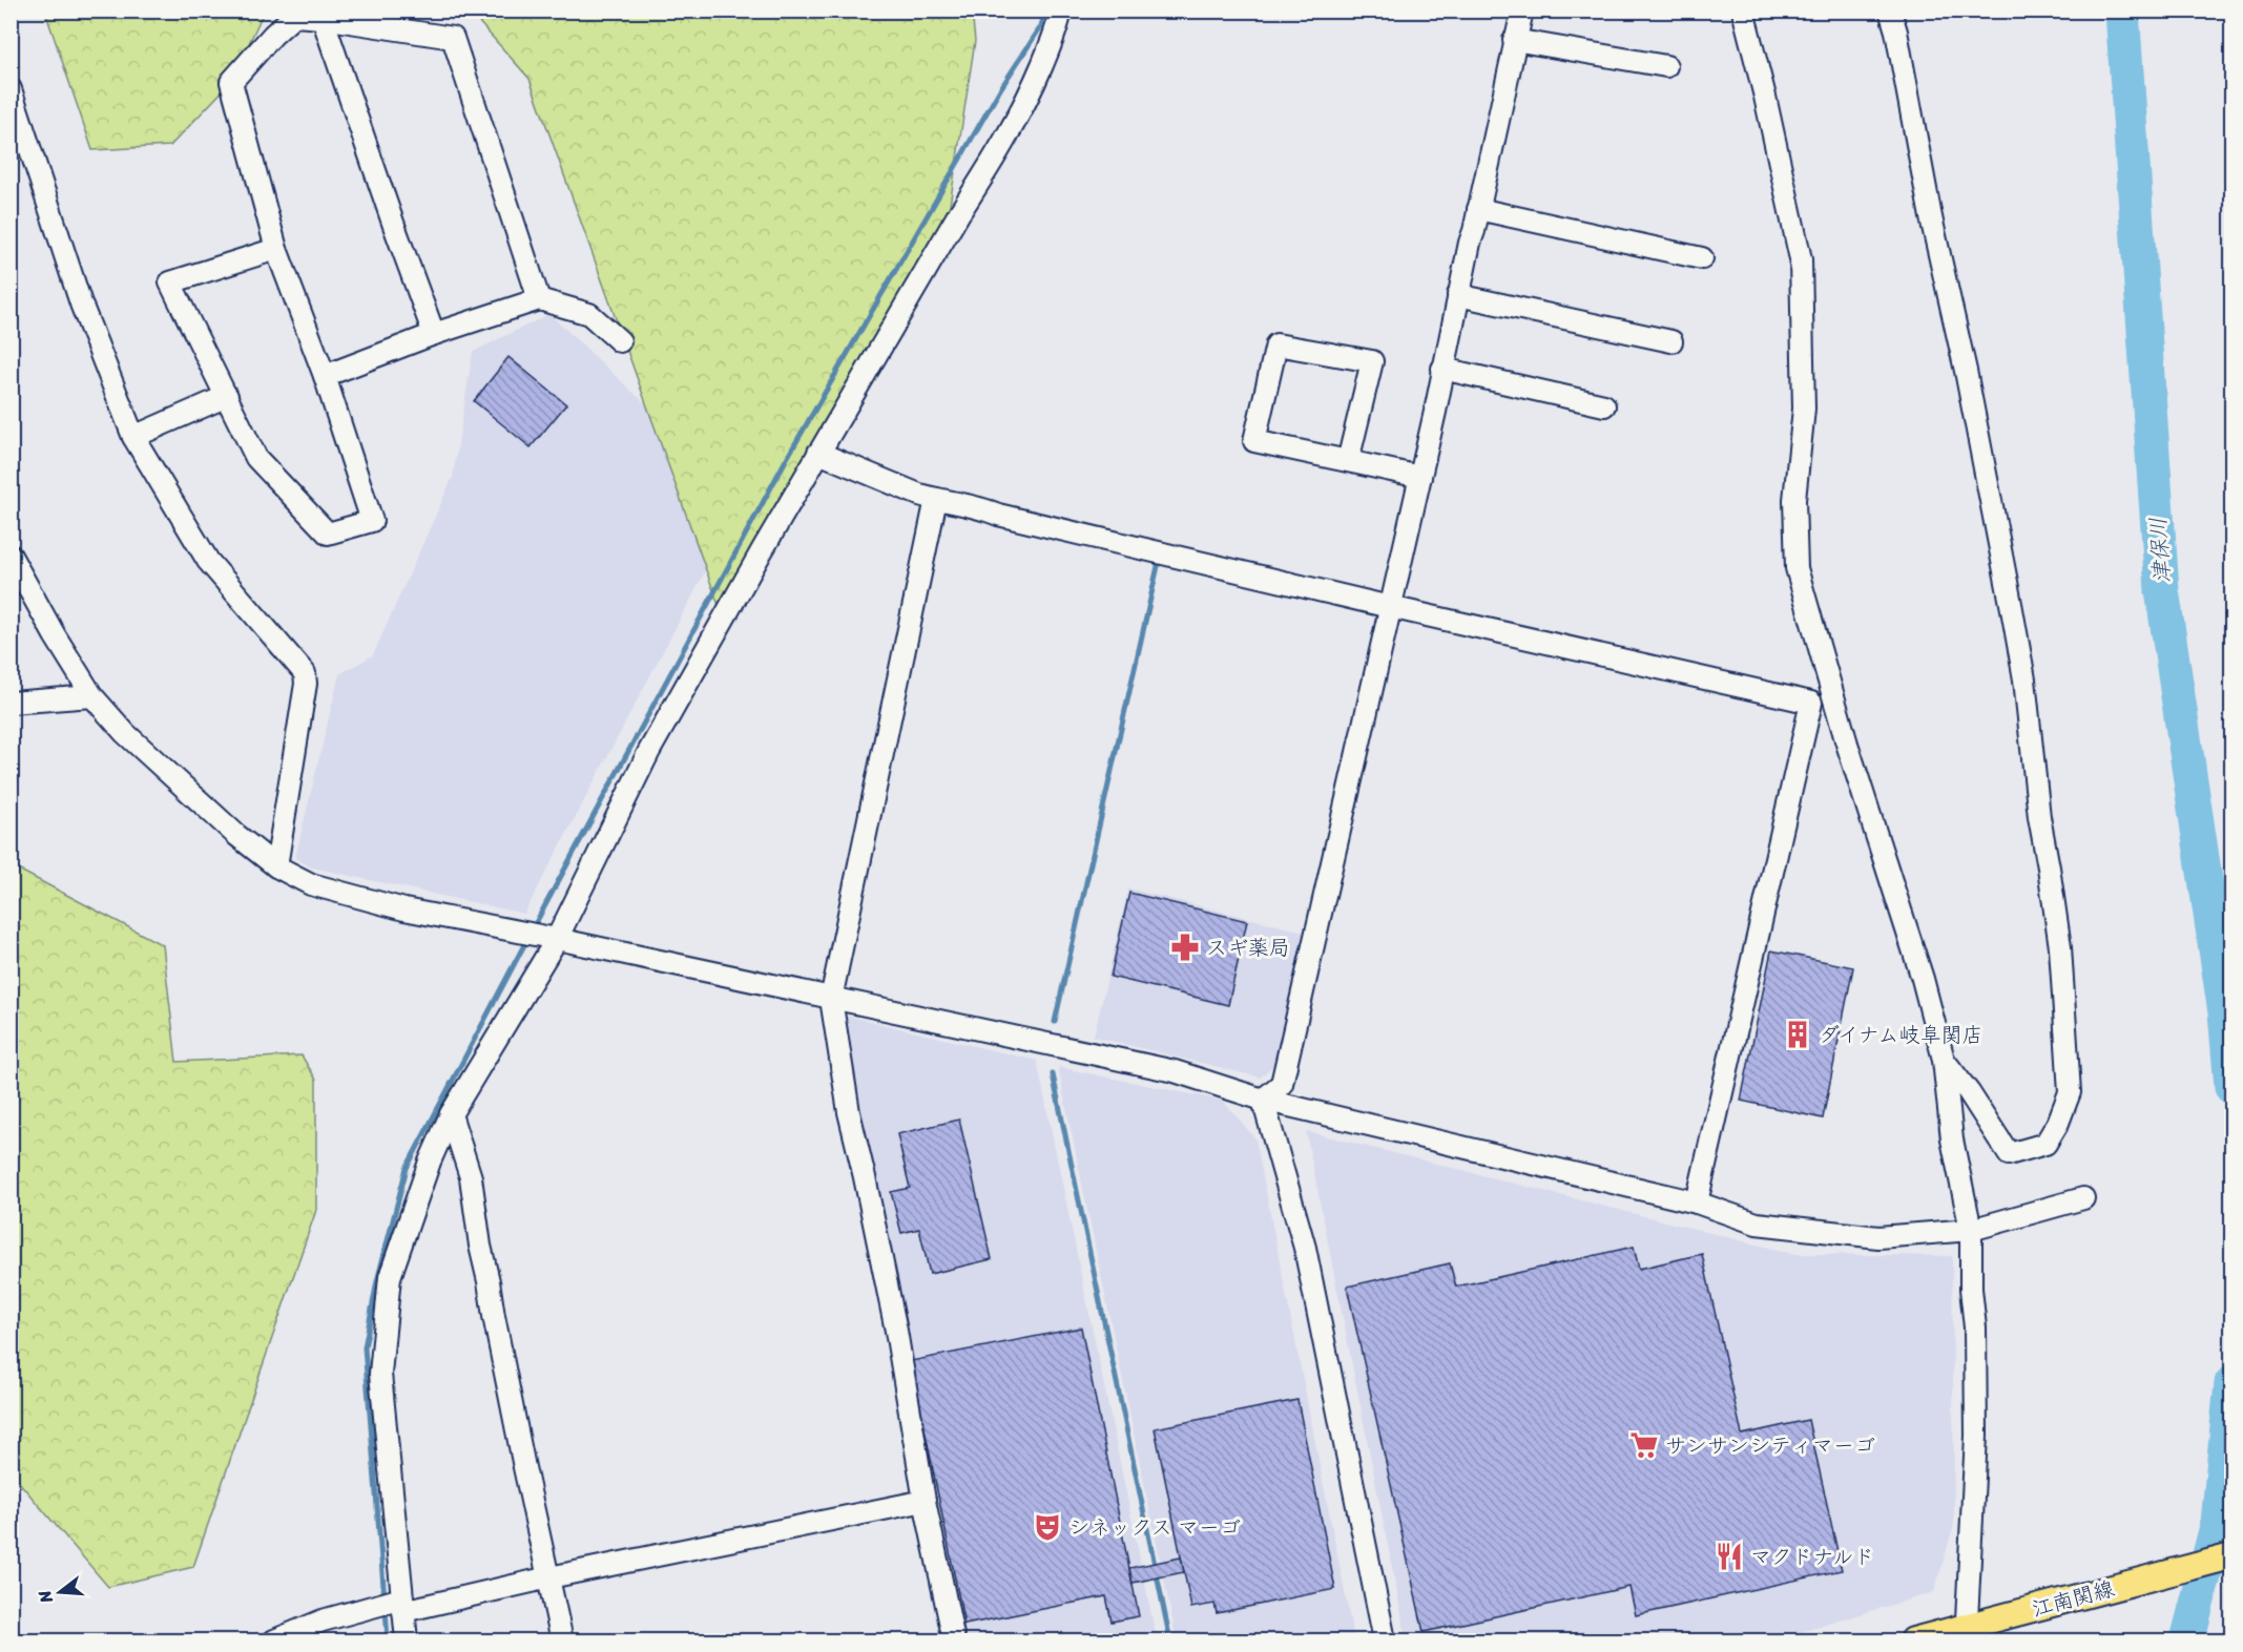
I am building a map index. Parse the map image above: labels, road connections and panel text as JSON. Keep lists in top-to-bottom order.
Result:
{
  "streets": {
    "main road": ["江南関線"]
  },
  "water": ["津保川"],
  "places": {
    "pharmacy": ["スギ薬局"],
    "building": ["ダイナム岐阜関店"],
    "supermarket": ["サンサンシティマーゴ"],
    "theatre": ["シネックス マーゴ"],
    "restaurant": ["マクドナルド"]
  },
  "north": "left"
}
